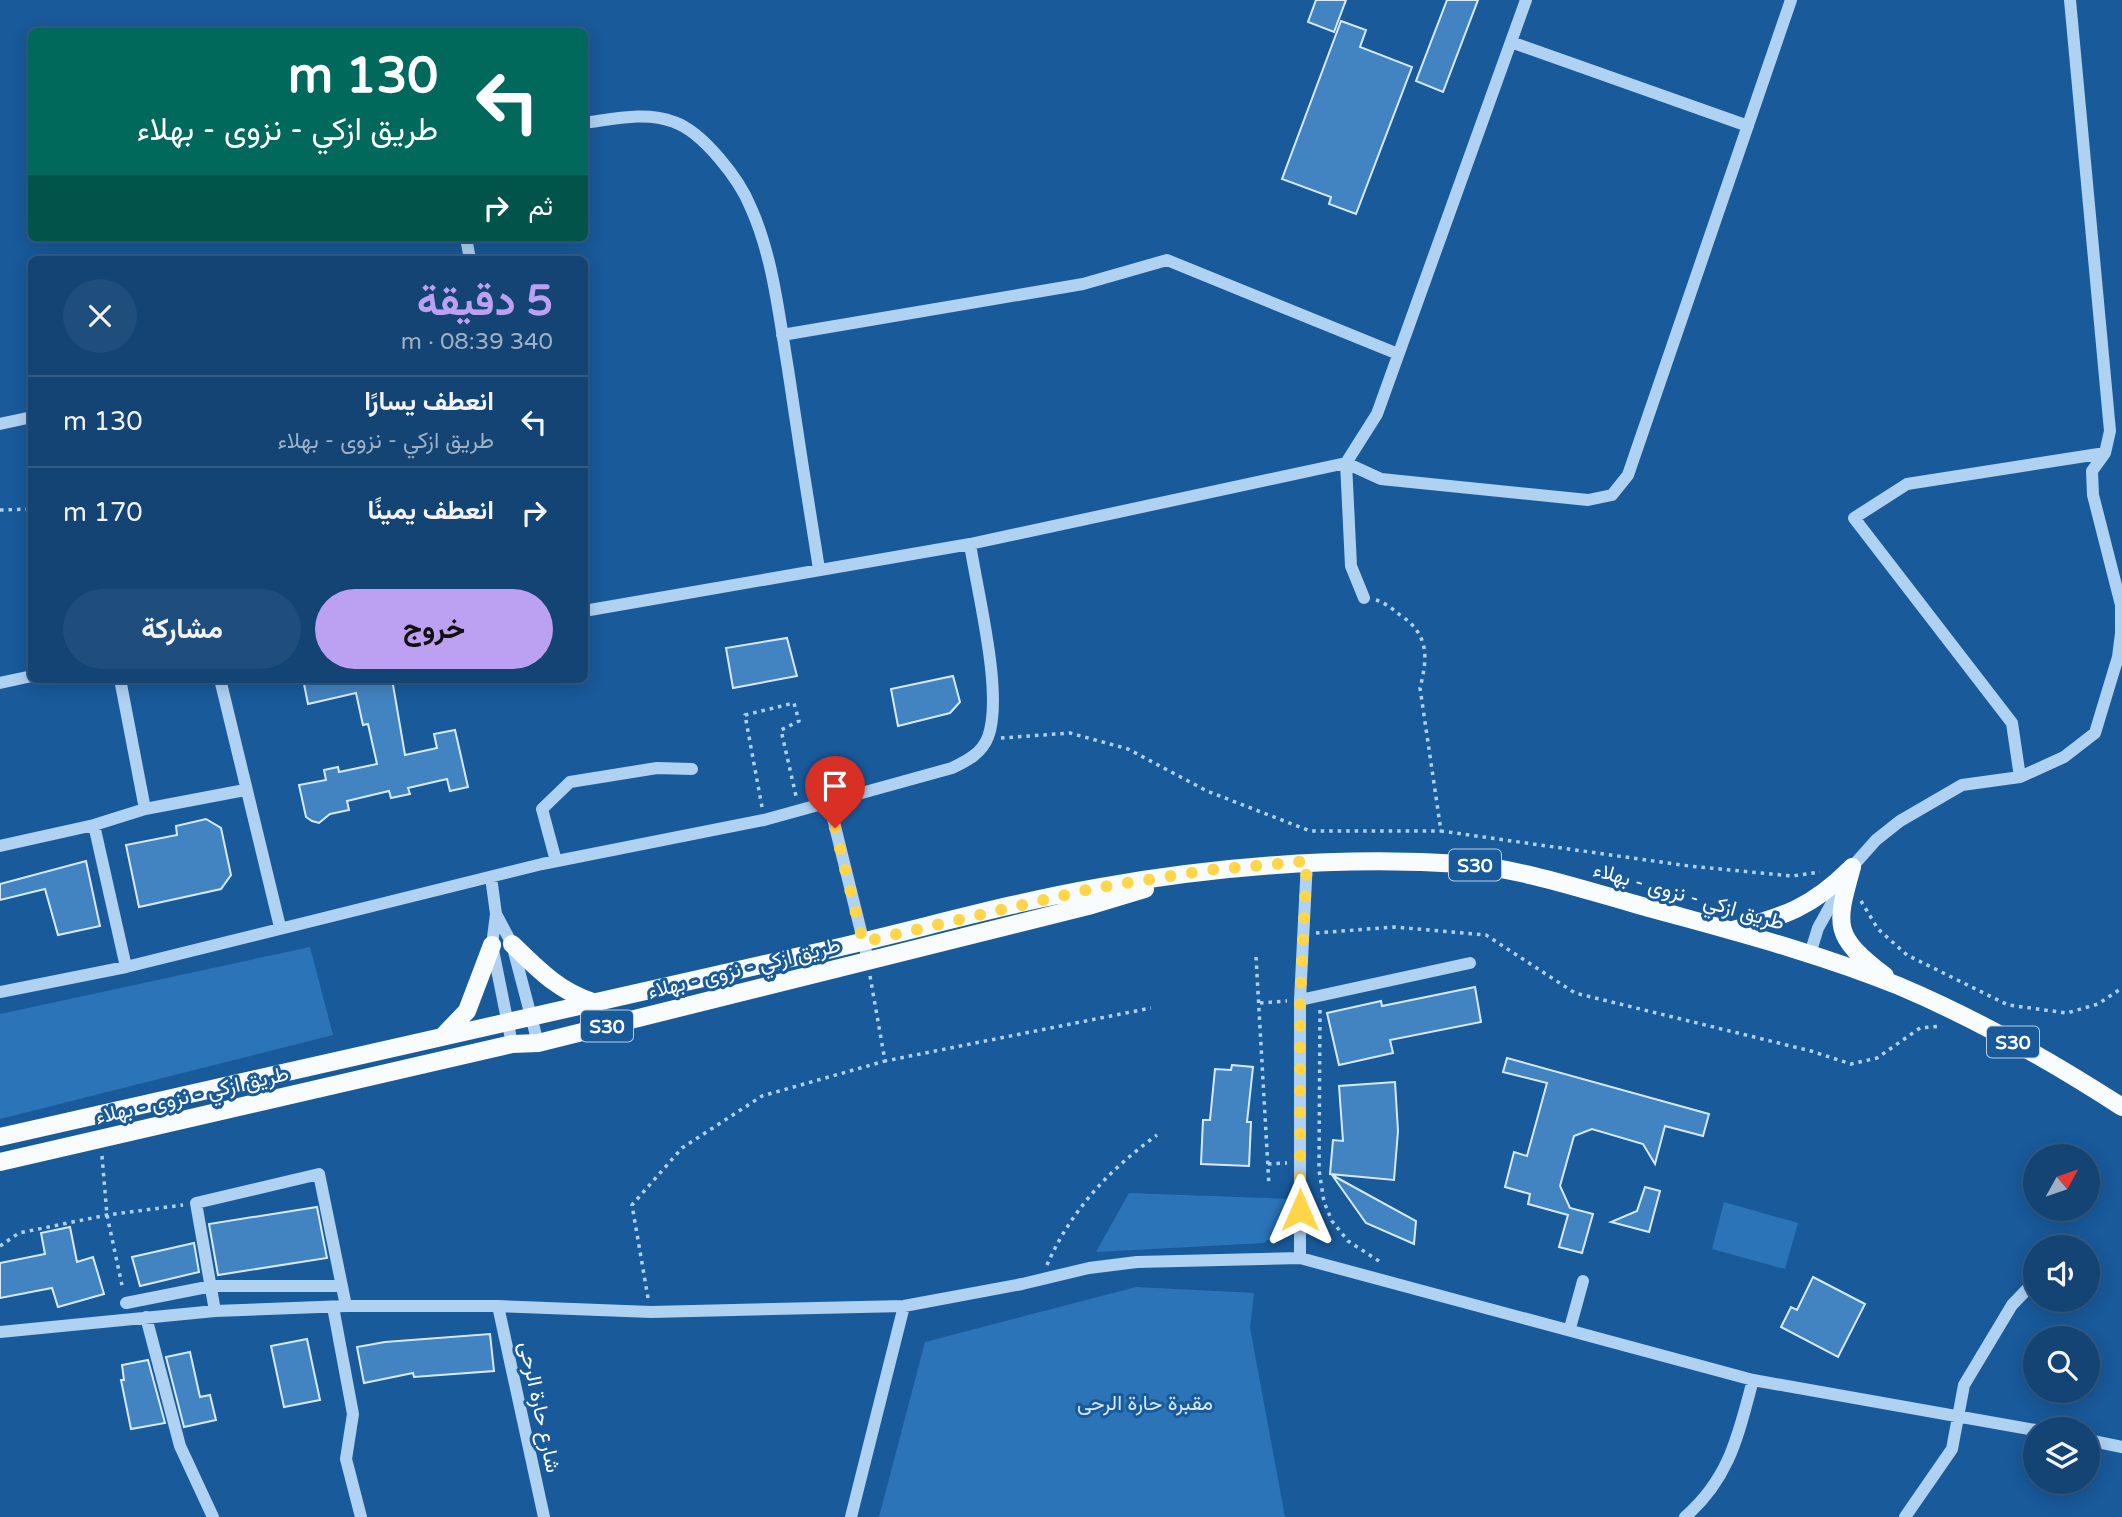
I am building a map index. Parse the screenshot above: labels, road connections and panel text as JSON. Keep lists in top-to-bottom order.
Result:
{
  "streets": {
    "main road": ["S30", "طريق ازكي - نزوى - بهلاء"],
    "street": ["شارع حارة الرحى"]
  },
  "parks": ["مقبرة حارة الرحى"],
  "north": "top right",
  "page": {
    "turn": ["130 m", "طريق ازكي - نزوى - بهلاء"],
    "then": "ثم",
    "heading": ["5 دقيقة", "340 m · 08:39"],
    "list": [
      {
        "name": "انعطف يسارًا",
        "note": "طريق ازكي - نزوى - بهلاء",
        "value": "130 m"
      },
      {
        "name": "انعطف يمينًا",
        "value": "170 m"
      }
    ],
    "buttons": ["خروج", "مشاركة"]
  }
}
